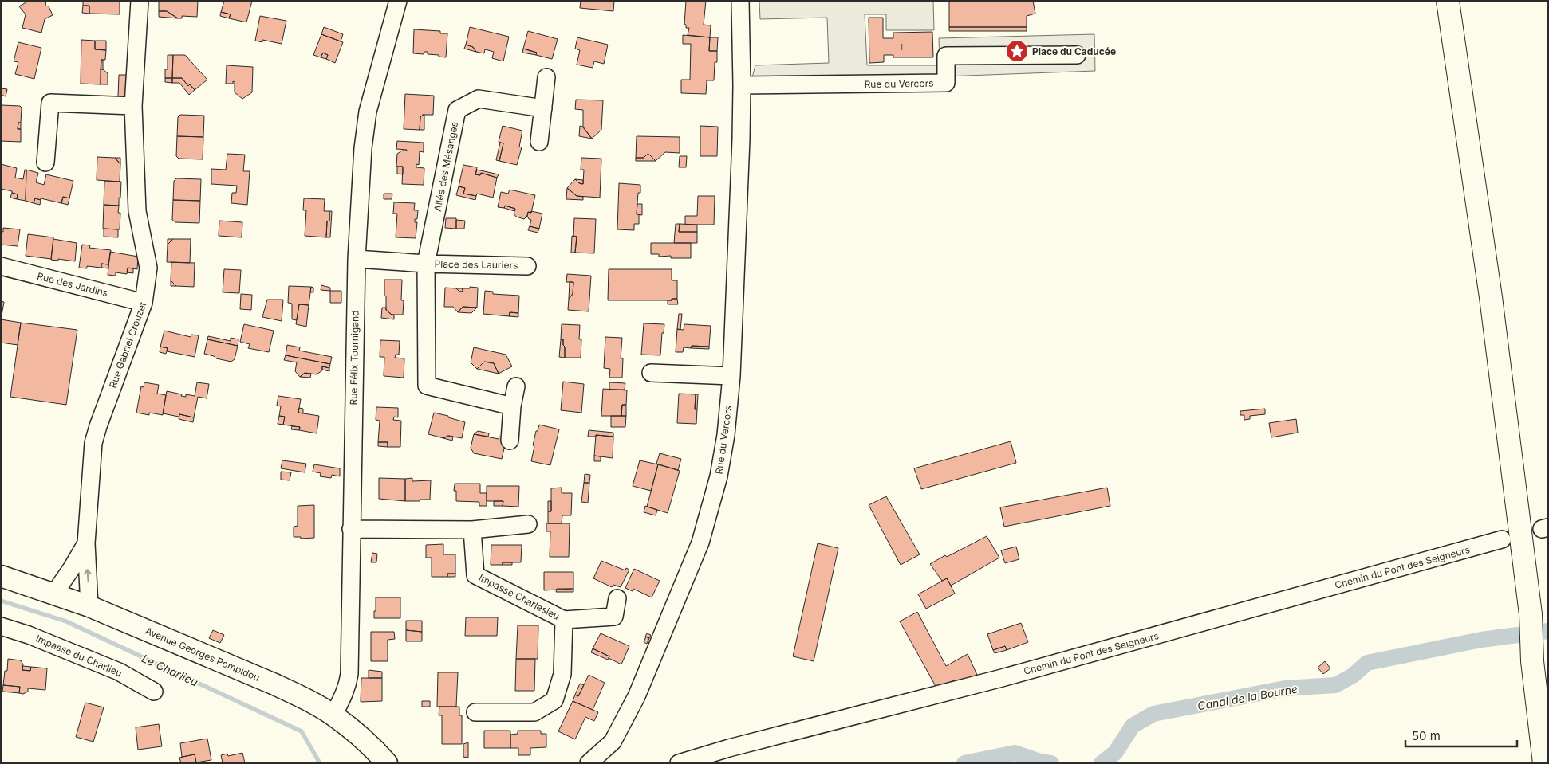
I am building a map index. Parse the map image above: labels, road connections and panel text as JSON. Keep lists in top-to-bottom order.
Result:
{
  "streets": {
    "main road": ["Avenue Georges Pompidou"],
    "street": [
      "Rue du Vercors",
      "Allée des Mésanges",
      "Place des Lauriers",
      "Rue des Jardins",
      "Rue Gabriel Crouzet",
      "Rue Félix Tournigand",
      "Chemin du Pont des Seigneurs",
      "Impasse Charlesieu",
      "Impasse du Charlieu"
    ]
  },
  "crossings": [
    ["Allée des Mésanges", "Place des Lauriers"],
    ["Place des Lauriers", "Rue Félix Tournigand"],
    ["Rue des Jardins", "Rue Gabriel Crouzet"],
    ["Rue Gabriel Crouzet", "Avenue Georges Pompidou"],
    ["Rue Félix Tournigand", "Avenue Georges Pompidou"]
  ],
  "water": ["Le Charlieu", "Canal de la Bourne"],
  "places": {
    "place": ["Place du Caducée"]
  },
  "house_numbers": ["1"],
  "scale_bar": "50 m"
}
